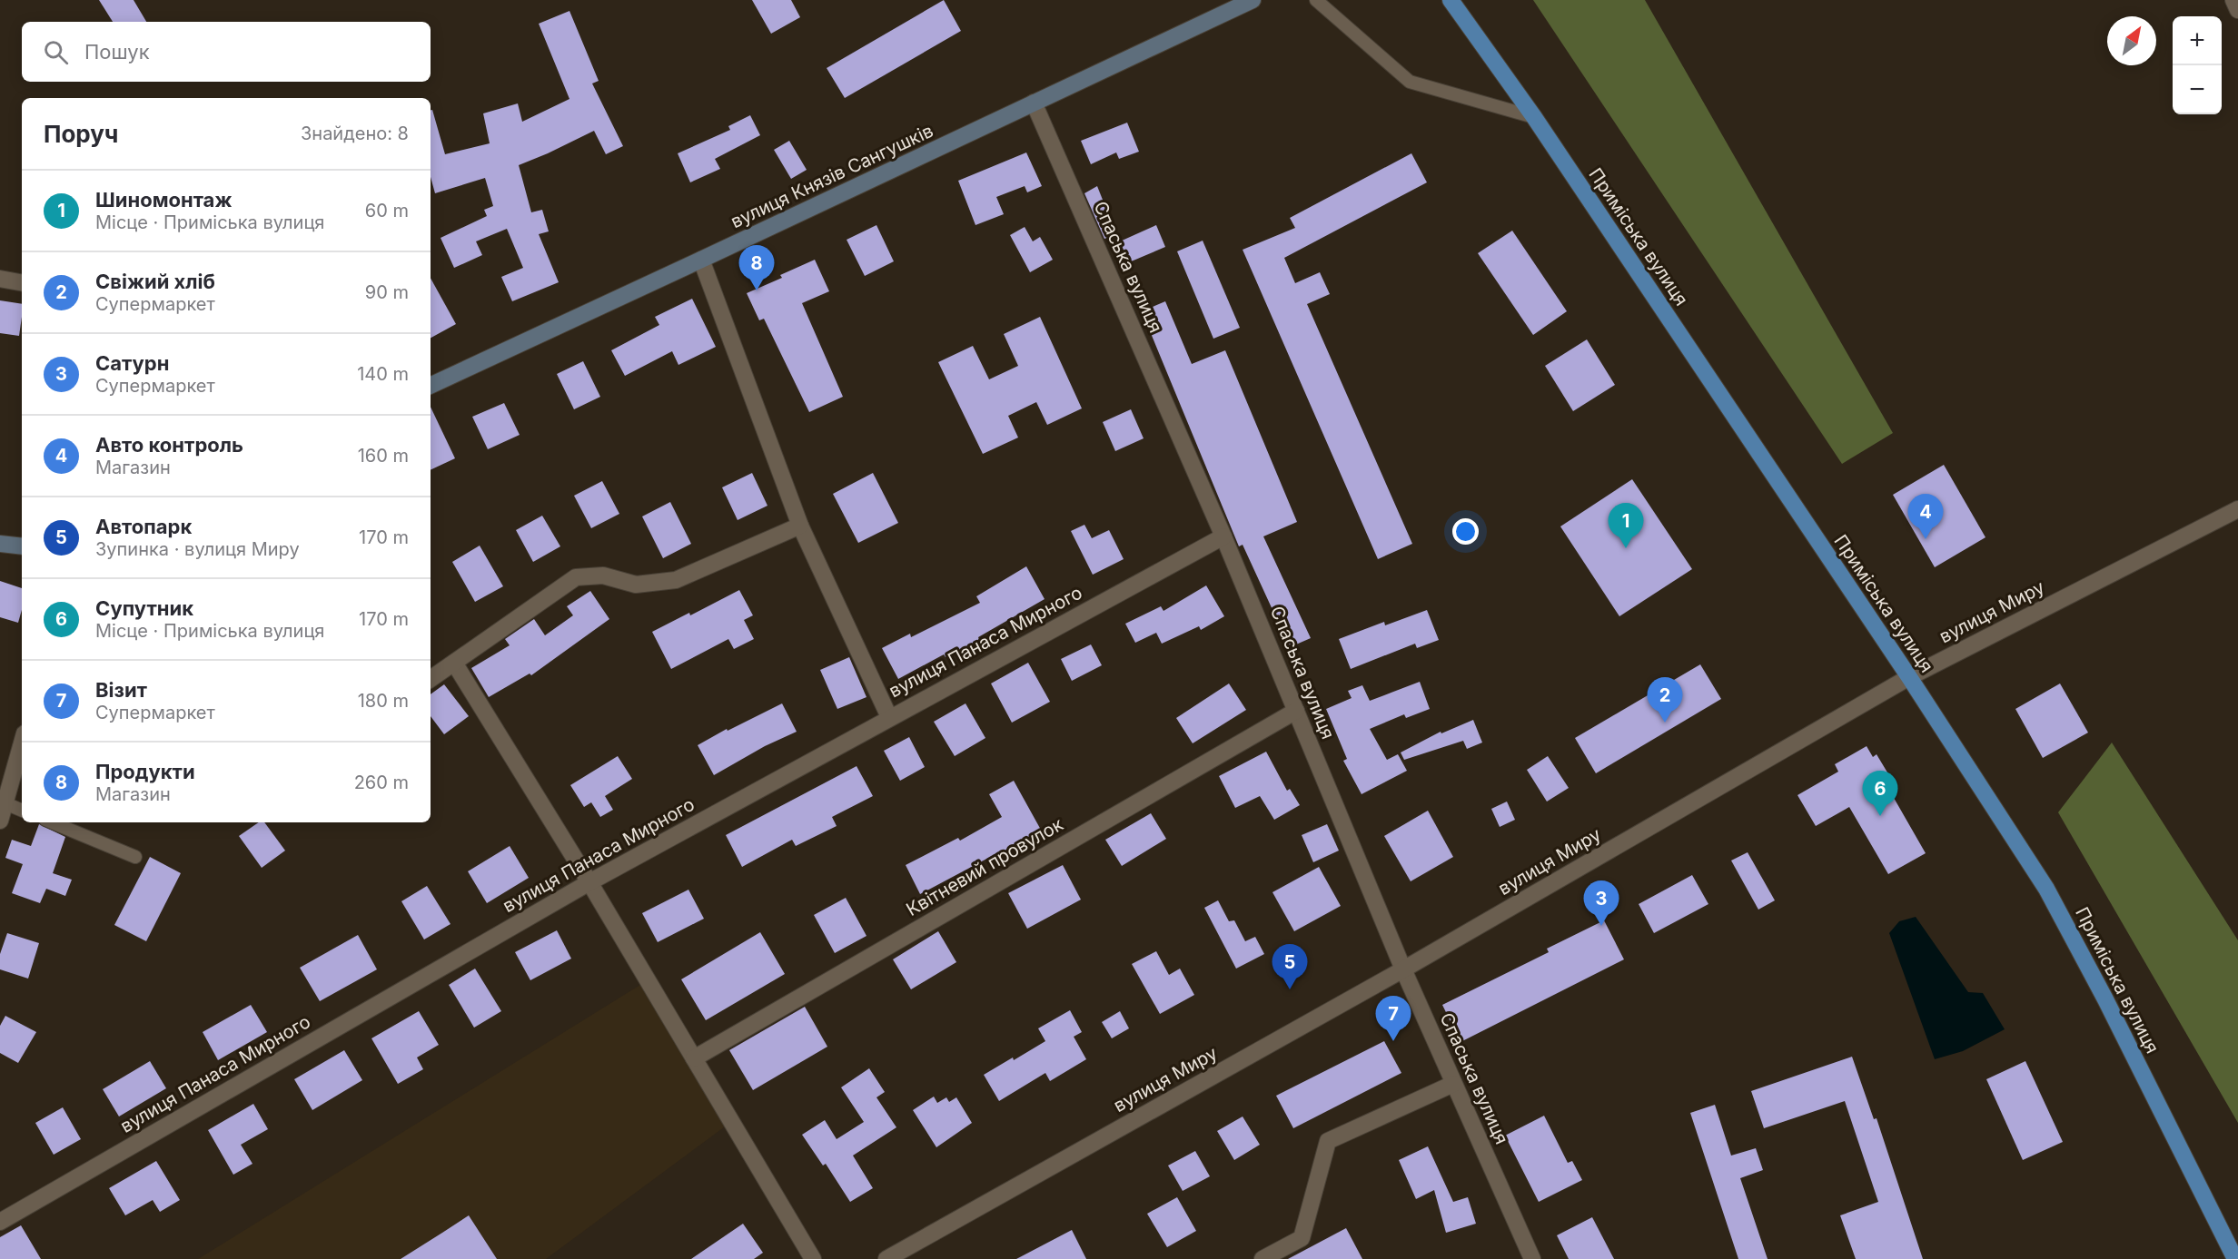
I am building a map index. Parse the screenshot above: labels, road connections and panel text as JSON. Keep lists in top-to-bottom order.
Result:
{
  "streets": {
    "main road": ["вулиця Князів Сангушків", "Приміська вулиця"],
    "street": [
      "Спаська вулиця",
      "вулиця Миру",
      "вулиця Панаса Мирного",
      "Квітневий провулок"
    ]
  },
  "crossings": [
    ["вулиця Князів Сангушків", "Спаська вулиця"],
    ["Приміська вулиця", "вулиця Миру"],
    ["Спаська вулиця", "вулиця Миру"],
    ["Спаська вулиця", "вулиця Панаса Мирного"],
    ["Спаська вулиця", "Квітневий провулок"]
  ],
  "north": "top right",
  "page": {
    "map_buttons": ["+", "−"],
    "search": "Пошук",
    "heading": ["Поруч", "Знайдено: 8"],
    "list": [
      {
        "mark": "1",
        "name": "Шиномонтаж",
        "note": "Місце · Приміська вулиця",
        "value": "60 m"
      },
      {
        "mark": "2",
        "name": "Свіжий хліб",
        "note": "Супермаркет",
        "value": "90 m"
      },
      {
        "mark": "3",
        "name": "Сатурн",
        "note": "Супермаркет",
        "value": "140 m"
      },
      {
        "mark": "4",
        "name": "Авто контроль",
        "note": "Магазин",
        "value": "160 m"
      },
      {
        "mark": "5",
        "name": "Автопарк",
        "note": "Зупинка · вулиця Миру",
        "value": "170 m"
      },
      {
        "mark": "6",
        "name": "Супутник",
        "note": "Місце · Приміська вулиця",
        "value": "170 m"
      },
      {
        "mark": "7",
        "name": "Візит",
        "note": "Супермаркет",
        "value": "180 m"
      },
      {
        "mark": "8",
        "name": "Продукти",
        "note": "Магазин",
        "value": "260 m"
      }
    ],
    "pins": [
      "8",
      "4",
      "1",
      "2",
      "6",
      "3",
      "5",
      "7"
    ]
  }
}
